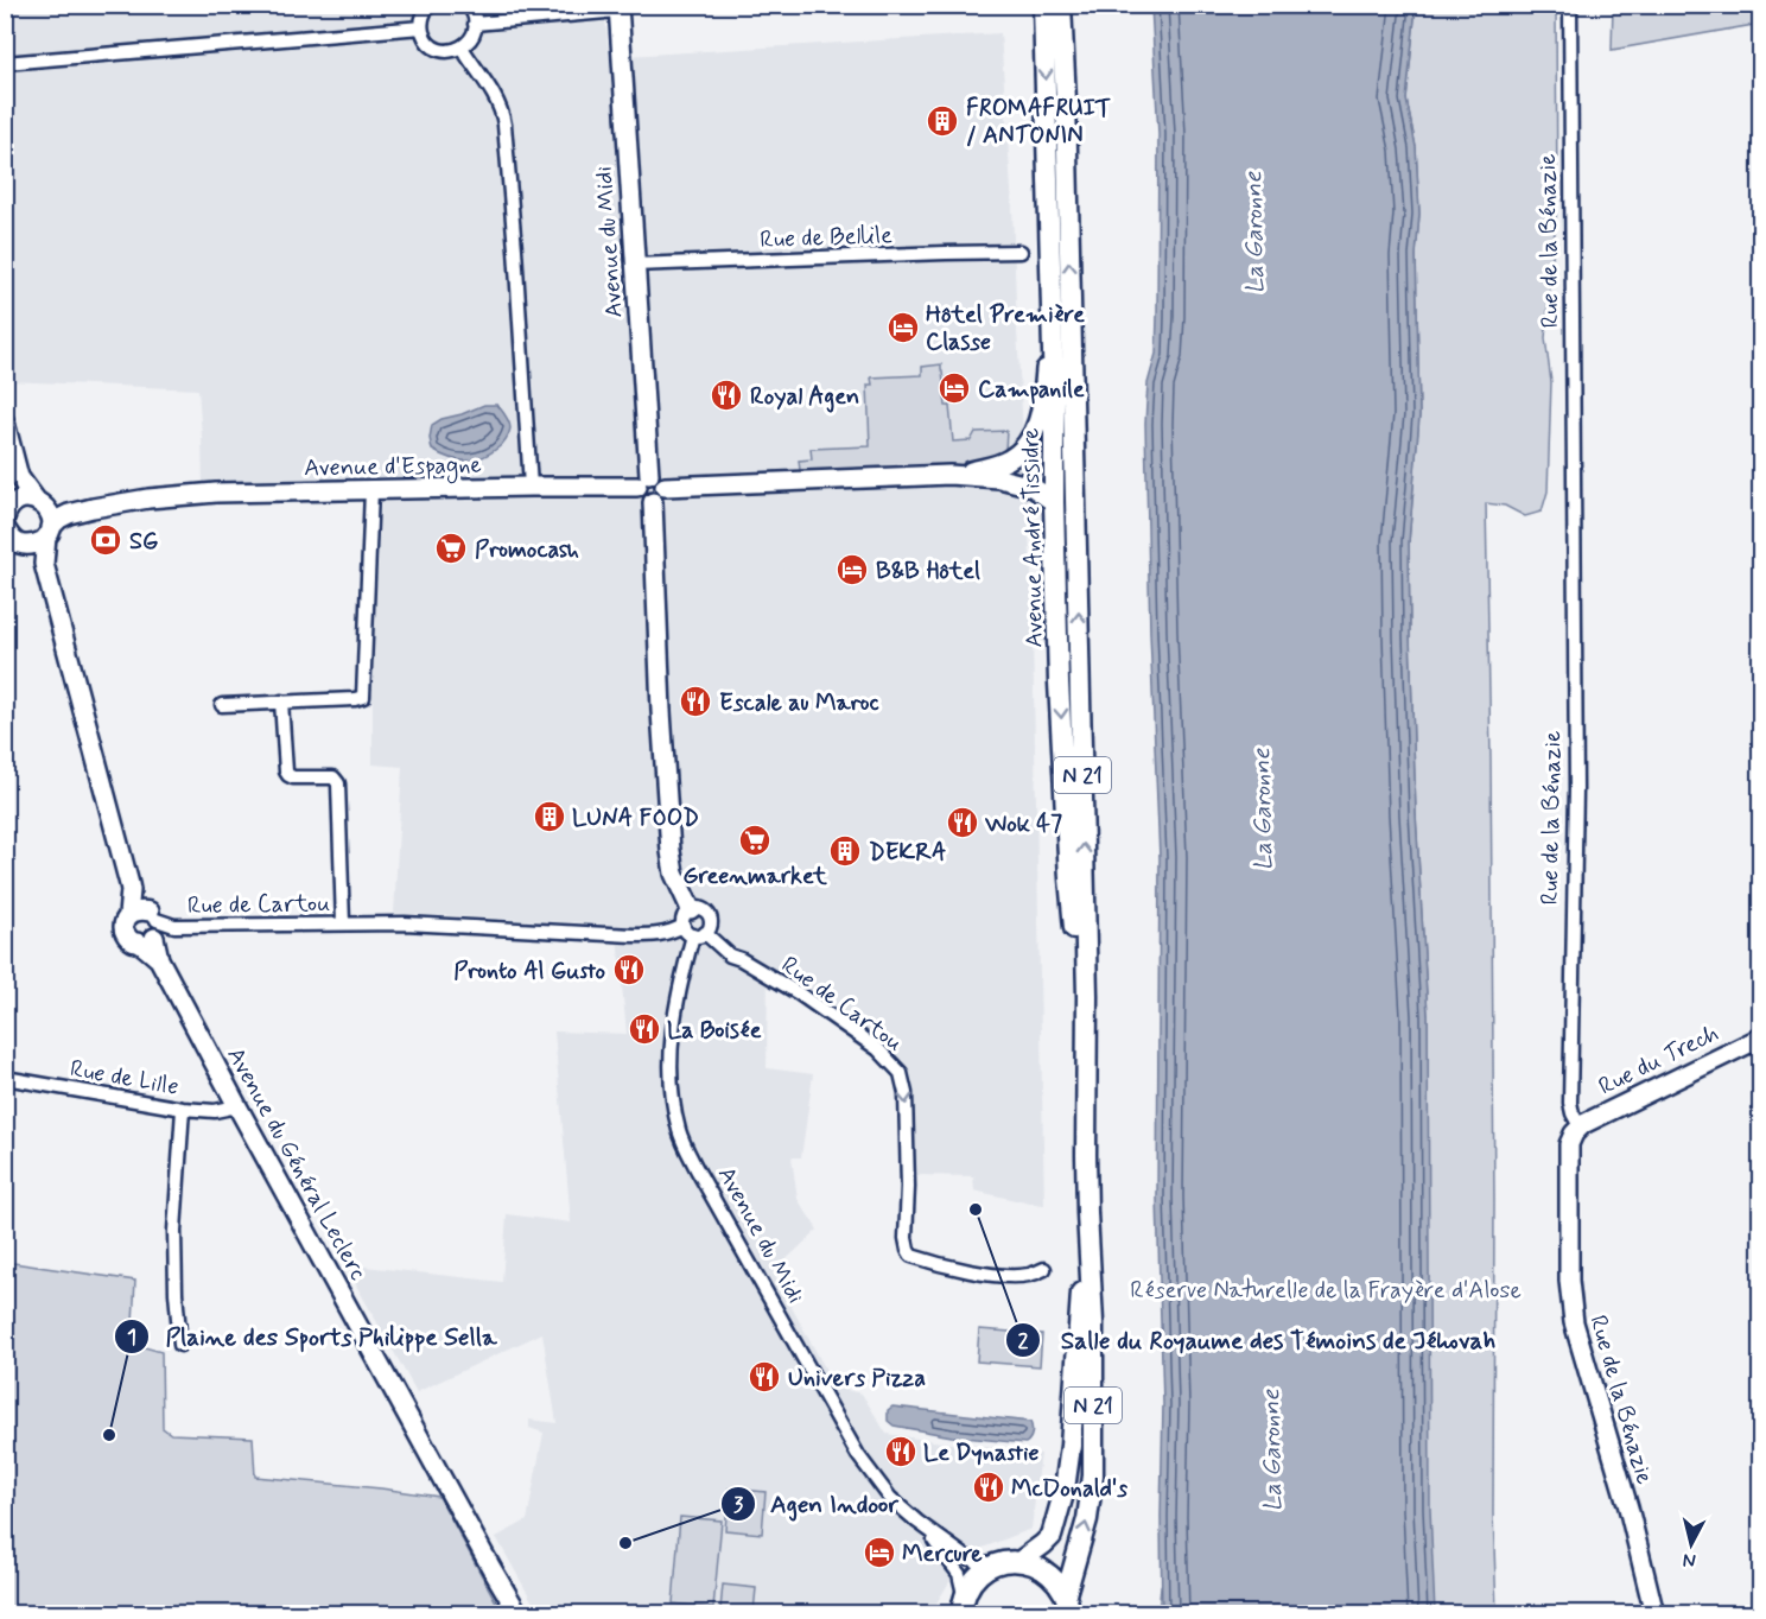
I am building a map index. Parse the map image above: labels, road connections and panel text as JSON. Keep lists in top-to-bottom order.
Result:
{
  "streets": {
    "main road": ["Avenue André Tissidre", "N 21"],
    "street": [
      "Rue de Bellile",
      "Rue de la Bénazie",
      "Avenue du Midi",
      "Avenue d'Espagne",
      "Rue de Cartou",
      "Rue du Trech",
      "Rue de Lille",
      "Avenue du Général Leclerc"
    ]
  },
  "crossings": [
    ["Rue de Bellile", "Avenue du Midi"],
    ["Rue de la Bénazie", "Rue du Trech"],
    ["Avenue du Midi", "Avenue d'Espagne"],
    ["Avenue du Midi", "Rue de Cartou"],
    ["Rue de Cartou", "Avenue du Général Leclerc"],
    ["Rue de Lille", "Avenue du Général Leclerc"]
  ],
  "one_way": ["Rue de Cartou"],
  "water": ["La Garonne"],
  "parks": ["Réserve Naturelle de la Frayère d'Alose"],
  "places": {
    "building": ["FROMAFRUIT / ANTONIN", "LUNA FOOD", "DEKRA"],
    "hotel": [
      "Hôtel Première Classe",
      "Campanile",
      "B&B Hôtel",
      "Mercure"
    ],
    "restaurant": [
      "Royal Agen",
      "Escale au Maroc",
      "Wok 47",
      "Pronto Al Gusto",
      "La Boisée",
      "Univers Pizza",
      "Le Dynastie",
      "McDonald's"
    ],
    "bank": ["SG"],
    "supermarket": ["Promocash", "Greenmarket"],
    "other": ["Salle du Royaume des Témoins de Jéhovah", "Plaine des Sports Philippe Sella", "Agen Indoor"]
  },
  "north": "bottom"
}
